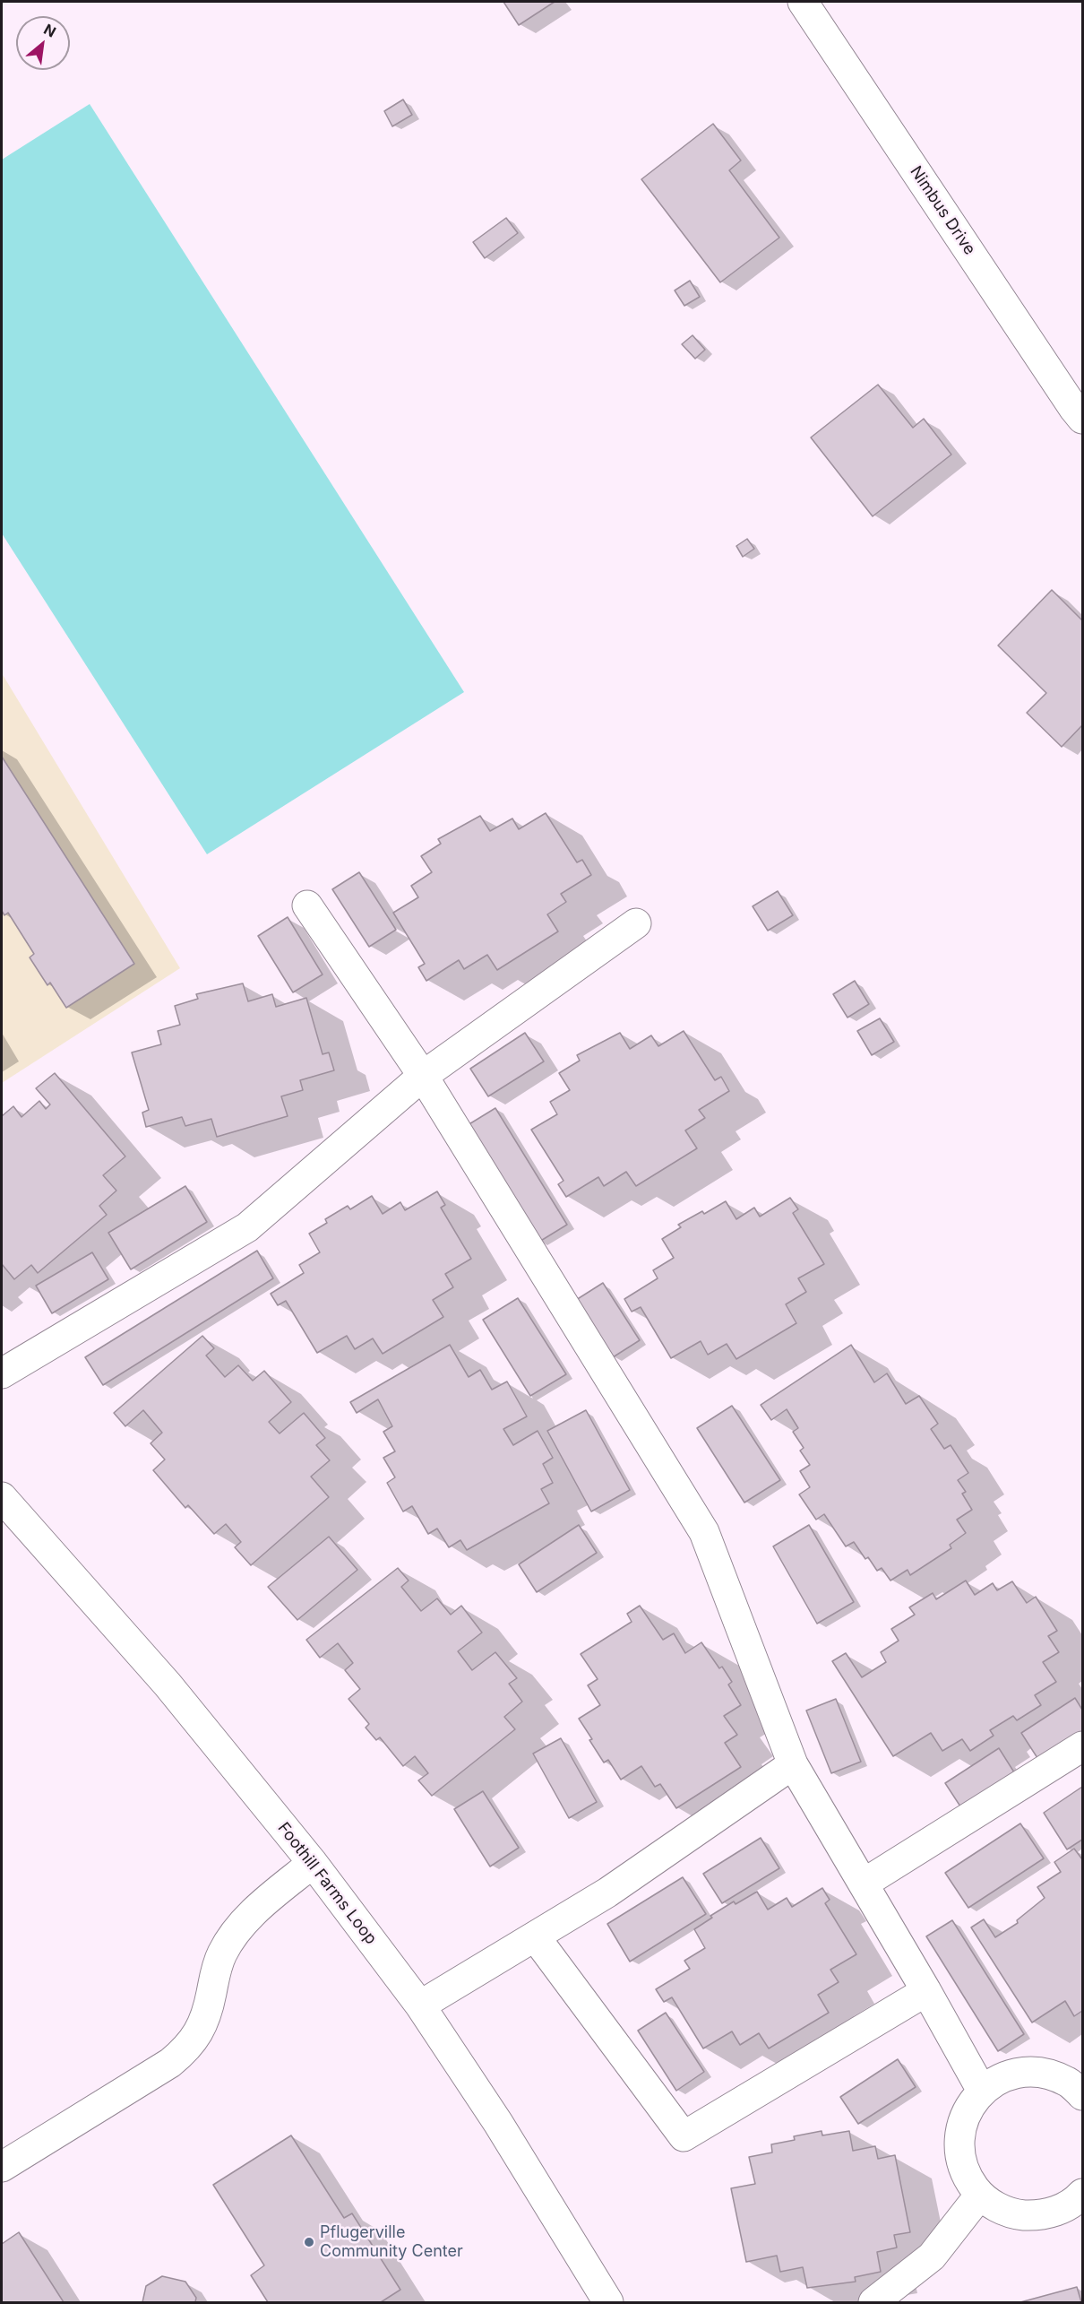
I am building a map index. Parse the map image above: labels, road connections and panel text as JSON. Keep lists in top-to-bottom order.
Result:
{
  "streets": {
    "street": ["Nimbus Drive", "Foothill Farms Loop"]
  },
  "places": ["Pflugerville Community Center"],
  "north": "top right"
}
